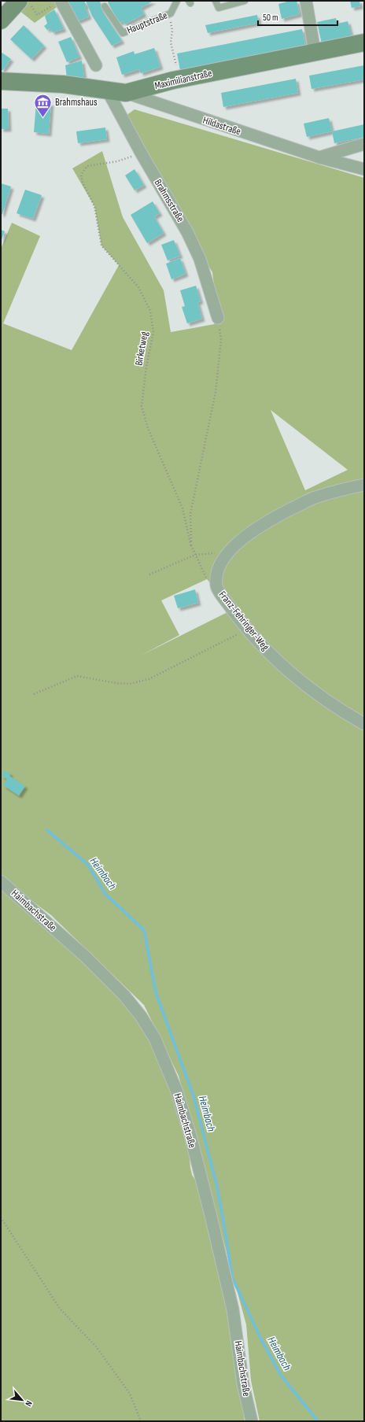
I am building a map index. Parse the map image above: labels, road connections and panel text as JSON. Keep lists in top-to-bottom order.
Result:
{
  "streets": {
    "main road": ["Maximilianstraße"],
    "street": [
      "Hildastraße",
      "Brahmsstraße",
      "Franz-Fehringer-Weg",
      "Haimbachstraße"
    ],
    "lane": ["Hauptstraße"],
    "path": ["Birketweg"]
  },
  "crossings": [
    ["Maximilianstraße", "Hildastraße"],
    ["Maximilianstraße", "Brahmsstraße"],
    ["Brahmsstraße", "Birketweg"]
  ],
  "water": ["Heimbach"],
  "places": {
    "museum": ["Brahmshaus"]
  },
  "scale_bar": "50 m",
  "north": "bottom right"
}
